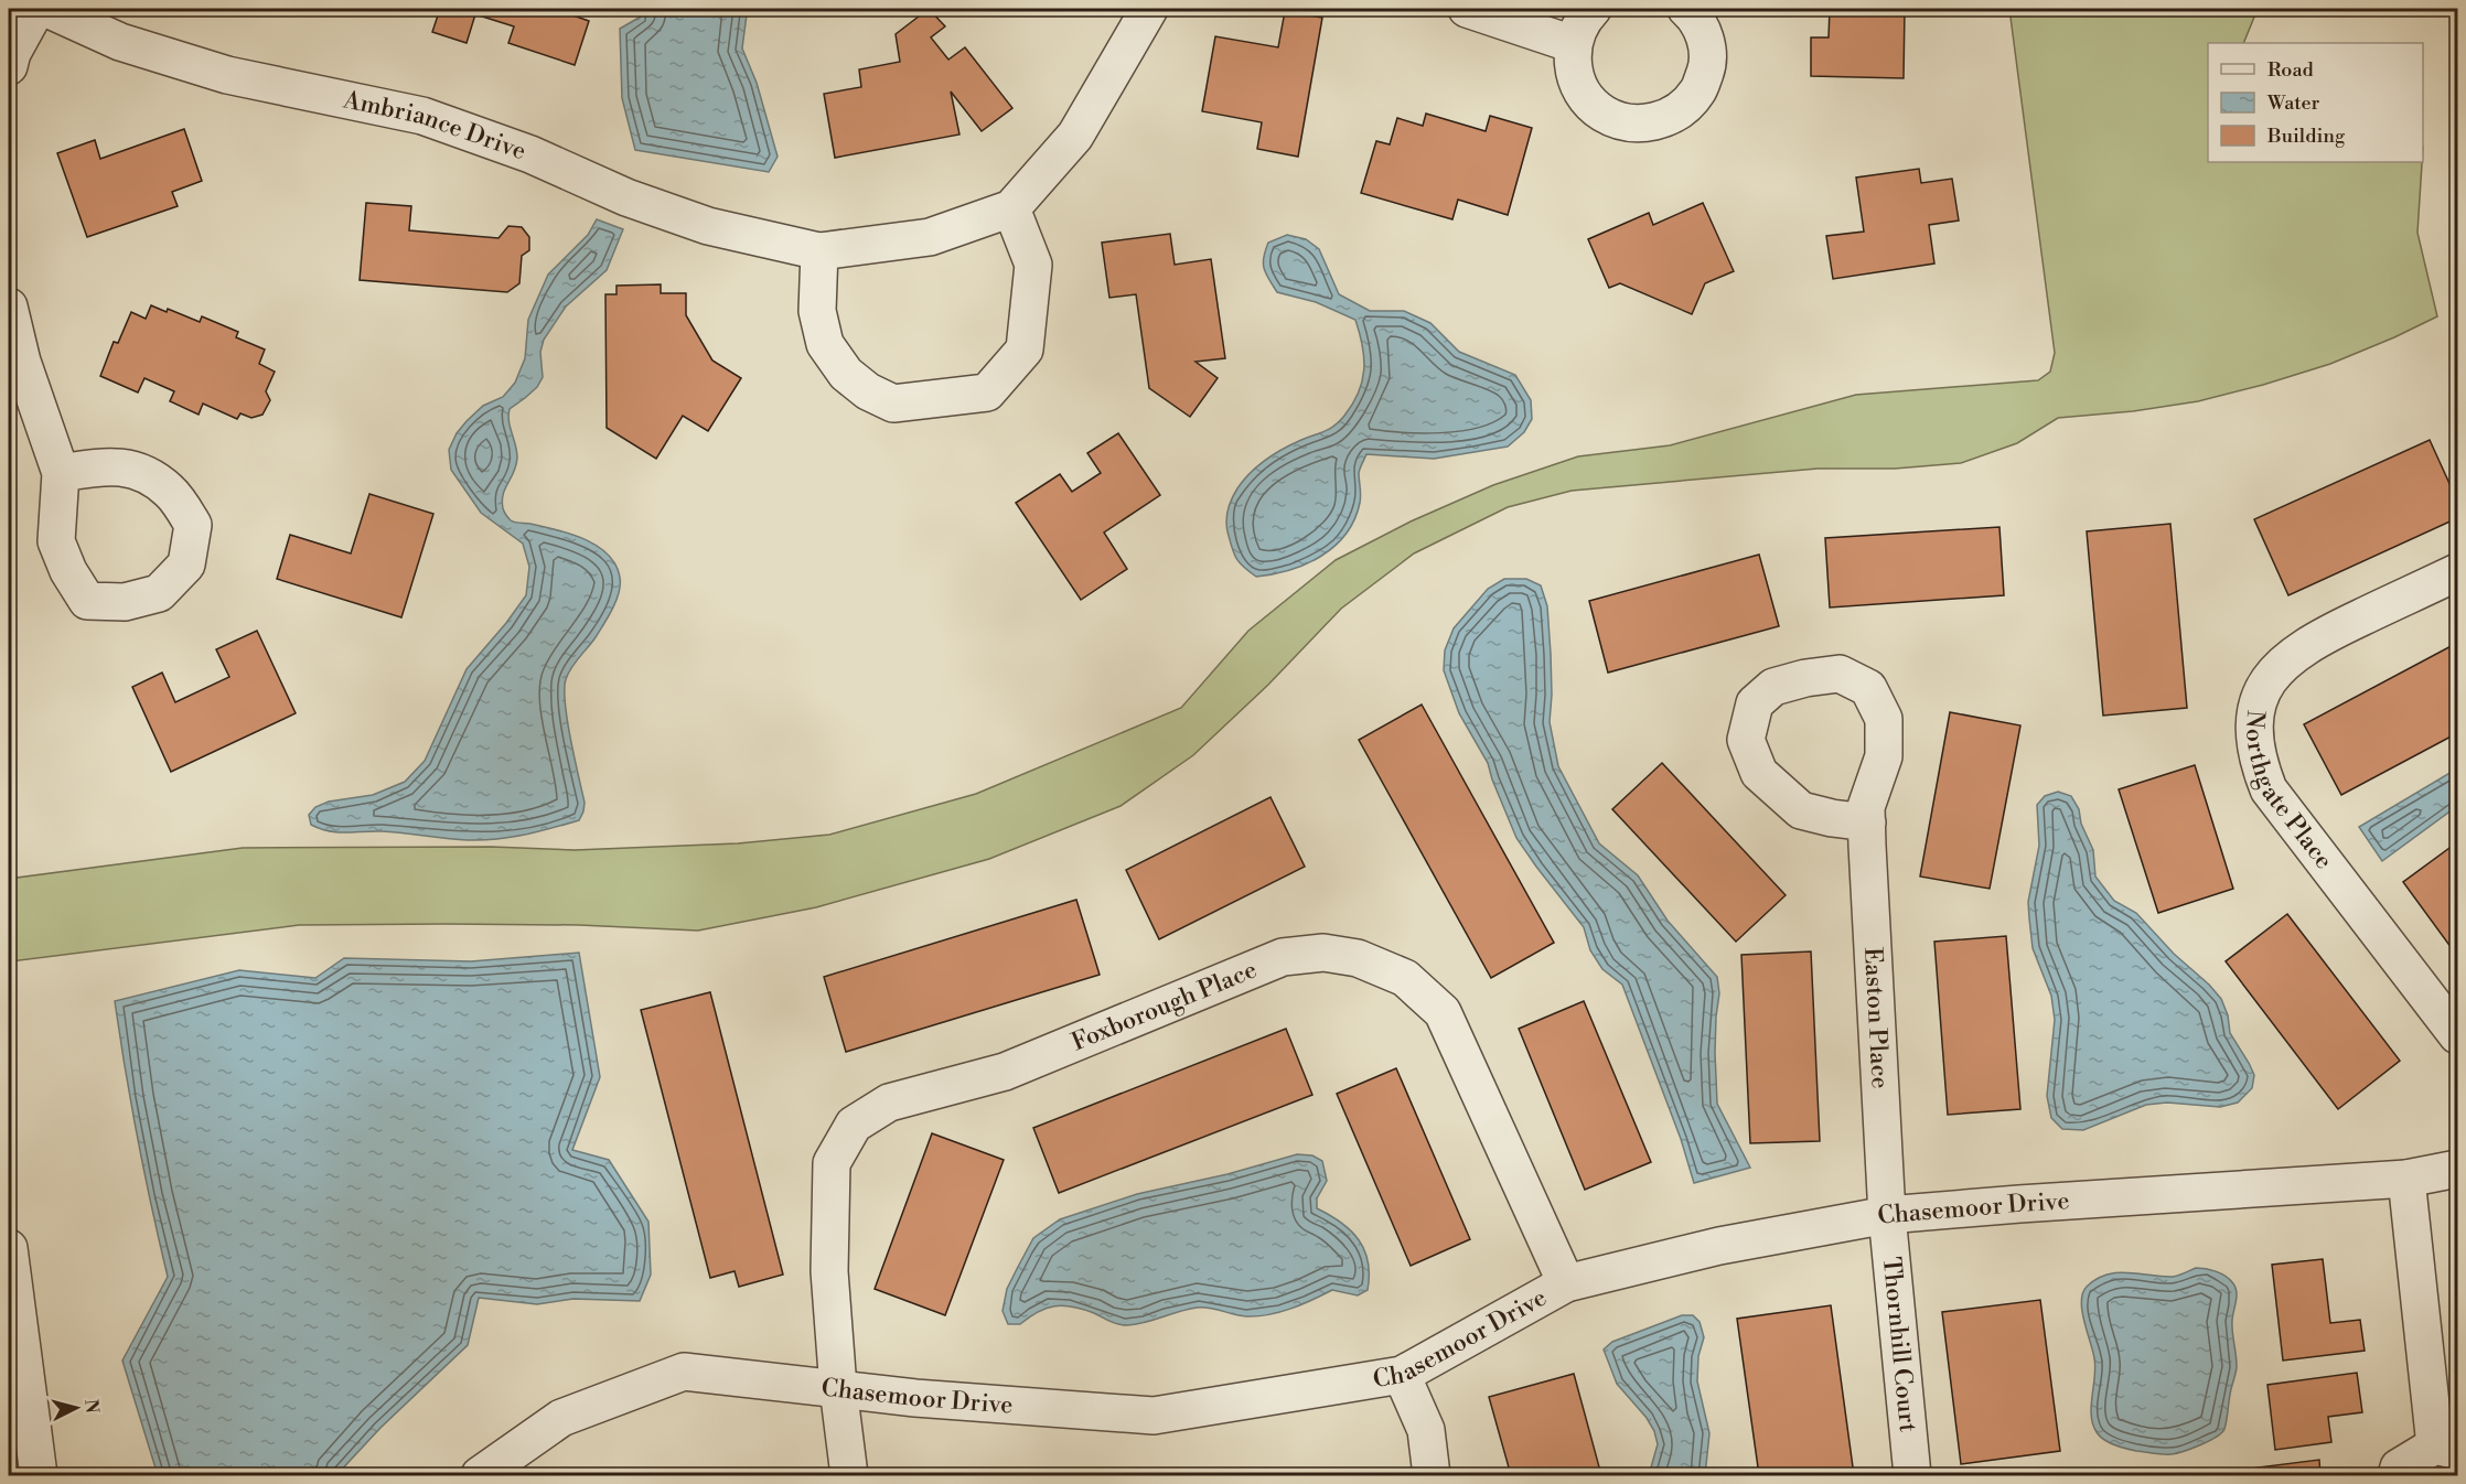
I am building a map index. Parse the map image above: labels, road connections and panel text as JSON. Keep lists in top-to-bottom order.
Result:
{
  "streets": {
    "street": [
      "Ambriance Drive",
      "Northgate Place",
      "Foxborough Place",
      "Easton Place",
      "Chasemoor Drive",
      "Thornhill Court"
    ]
  },
  "crossings": [
    ["Foxborough Place", "Chasemoor Drive"],
    ["Easton Place", "Chasemoor Drive"],
    ["Easton Place", "Thornhill Court"],
    ["Chasemoor Drive", "Thornhill Court"]
  ],
  "legend": ["Road", "Water", "Building"],
  "north": "right"
}
